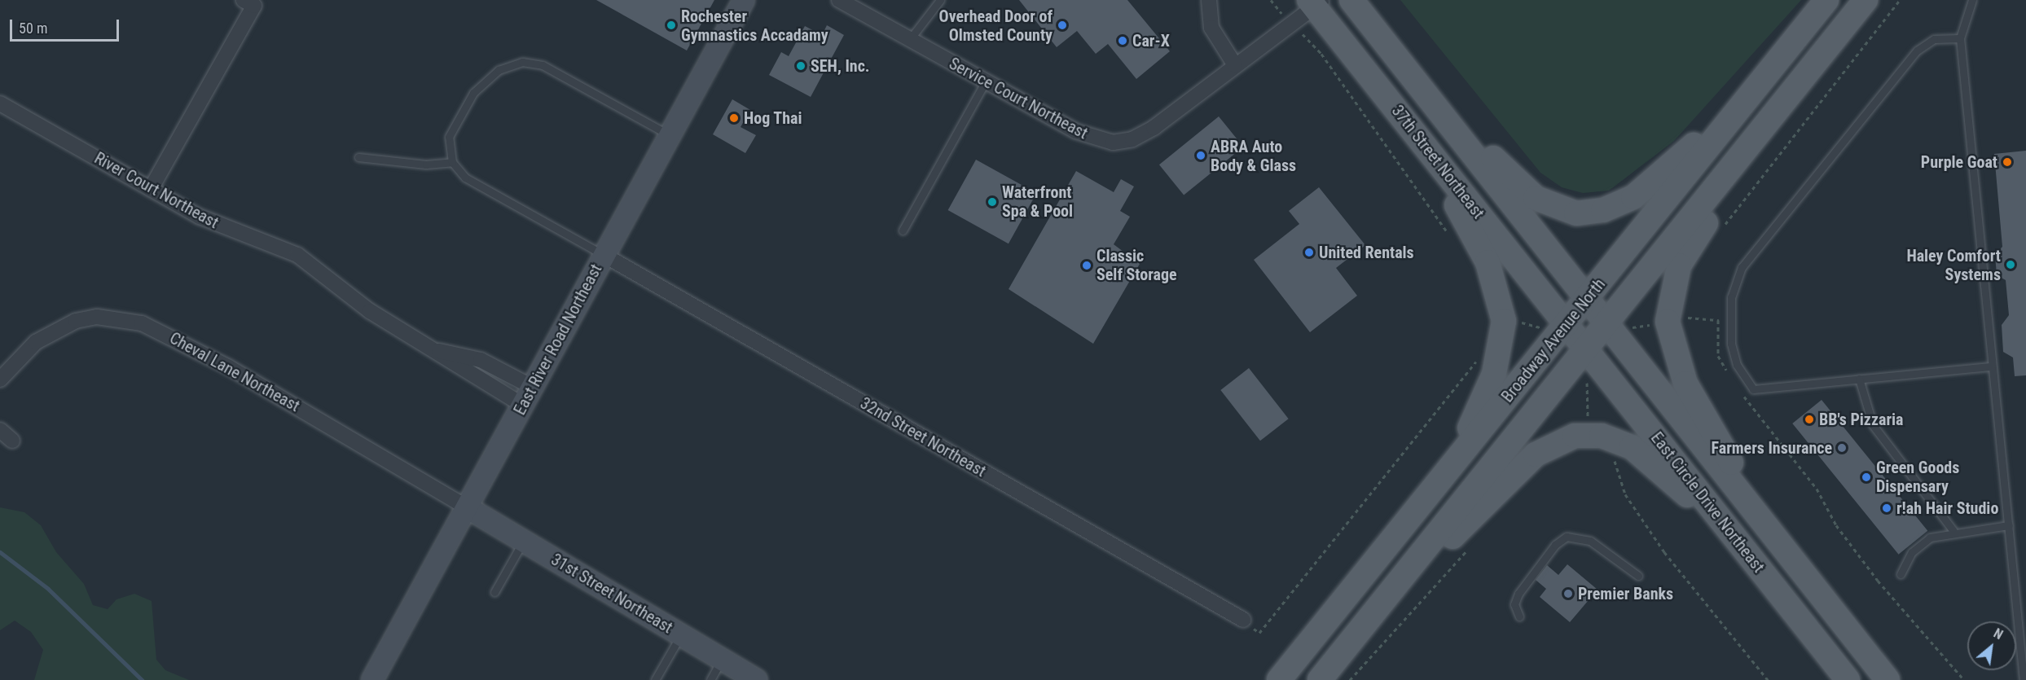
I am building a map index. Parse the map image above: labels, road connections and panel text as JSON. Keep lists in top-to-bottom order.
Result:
{
  "streets": {
    "main road": ["37th Street Northeast", "Broadway Avenue North", "East Circle Drive Northeast"],
    "street": [
      "Service Court Northeast",
      "River Court Northeast",
      "East River Road Northeast",
      "Cheval Lane Northeast",
      "32nd Street Northeast",
      "31st Street Northeast"
    ]
  },
  "crossings": [
    ["Service Court Northeast", "37th Street Northeast"],
    ["37th Street Northeast", "Broadway Avenue North"],
    ["37th Street Northeast", "East Circle Drive Northeast"],
    ["River Court Northeast", "East River Road Northeast"],
    ["East River Road Northeast", "Cheval Lane Northeast"],
    ["East River Road Northeast", "32nd Street Northeast"],
    ["East River Road Northeast", "31st Street Northeast"],
    ["Broadway Avenue North", "East Circle Drive Northeast"],
    ["Cheval Lane Northeast", "31st Street Northeast"]
  ],
  "places": [
    "Rochester Gymnastics Accadamy",
    "Overhead Door of Olmsted County",
    "Car-X",
    "SEH, Inc.",
    "Hog Thai",
    "ABRA Auto Body & Glass",
    "Purple Goat",
    "Waterfront Spa & Pool",
    "United Rentals",
    "Haley Comfort Systems",
    "Classic Self Storage",
    "BB's Pizzaria",
    "Farmers Insurance",
    "Green Goods Dispensary",
    "r!ah Hair Studio",
    "Premier Banks"
  ],
  "scale_bar": "50 m",
  "north": "top right"
}
